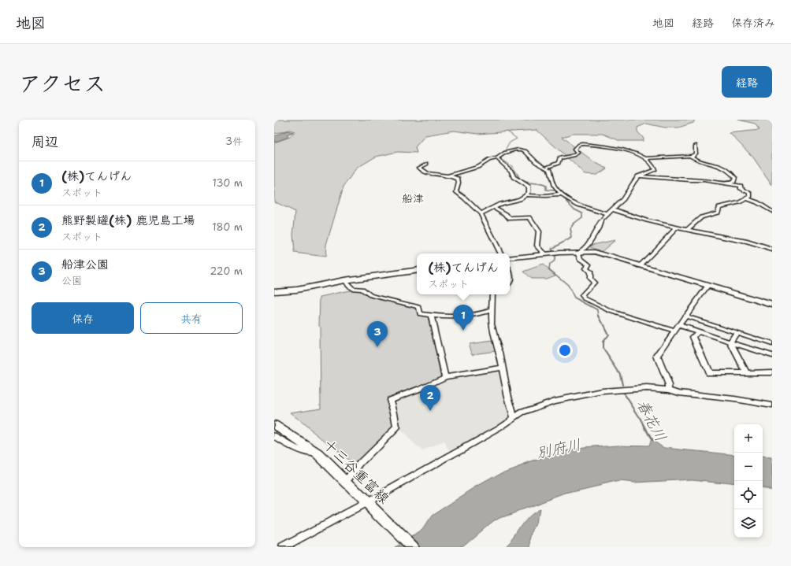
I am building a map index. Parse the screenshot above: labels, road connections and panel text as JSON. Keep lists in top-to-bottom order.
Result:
{
  "streets": {
    "street": ["十三谷重富線"]
  },
  "districts": ["船津"],
  "water": ["春花川", "別府川"],
  "page": {
    "header": "地図",
    "nav": ["地図", "経路", "保存済み"],
    "title": "アクセス",
    "buttons": [
      "経路",
      ["保存", "共有"]
    ],
    "heading": ["周辺", "3件"],
    "list": [
      {
        "mark": "1",
        "name": "(株)てんげん",
        "note": "スポット",
        "value": "130 m"
      },
      {
        "mark": "2",
        "name": "熊野製罐(株) 鹿児島工場",
        "note": "スポット",
        "value": "180 m"
      },
      {
        "mark": "3",
        "name": "船津公園",
        "note": "公園",
        "value": "220 m"
      }
    ],
    "popup": ["(株)てんげん", "スポット"],
    "pins": ["1", "3", "2"],
    "map_buttons": ["+", "−"]
  }
}
